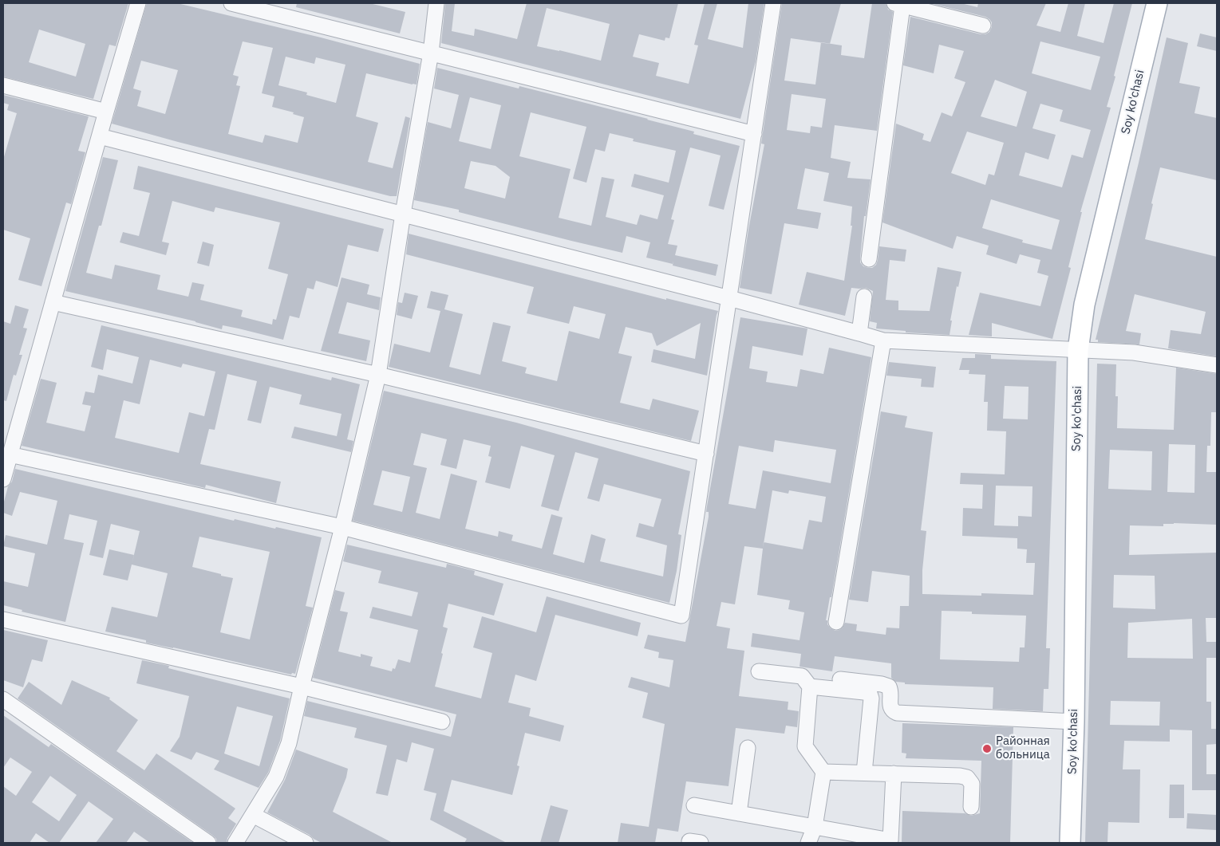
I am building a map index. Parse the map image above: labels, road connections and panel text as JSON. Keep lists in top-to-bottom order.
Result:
{
  "streets": {
    "main road": ["Soy ko'chasi"]
  },
  "places": ["Районная больница"]
}
